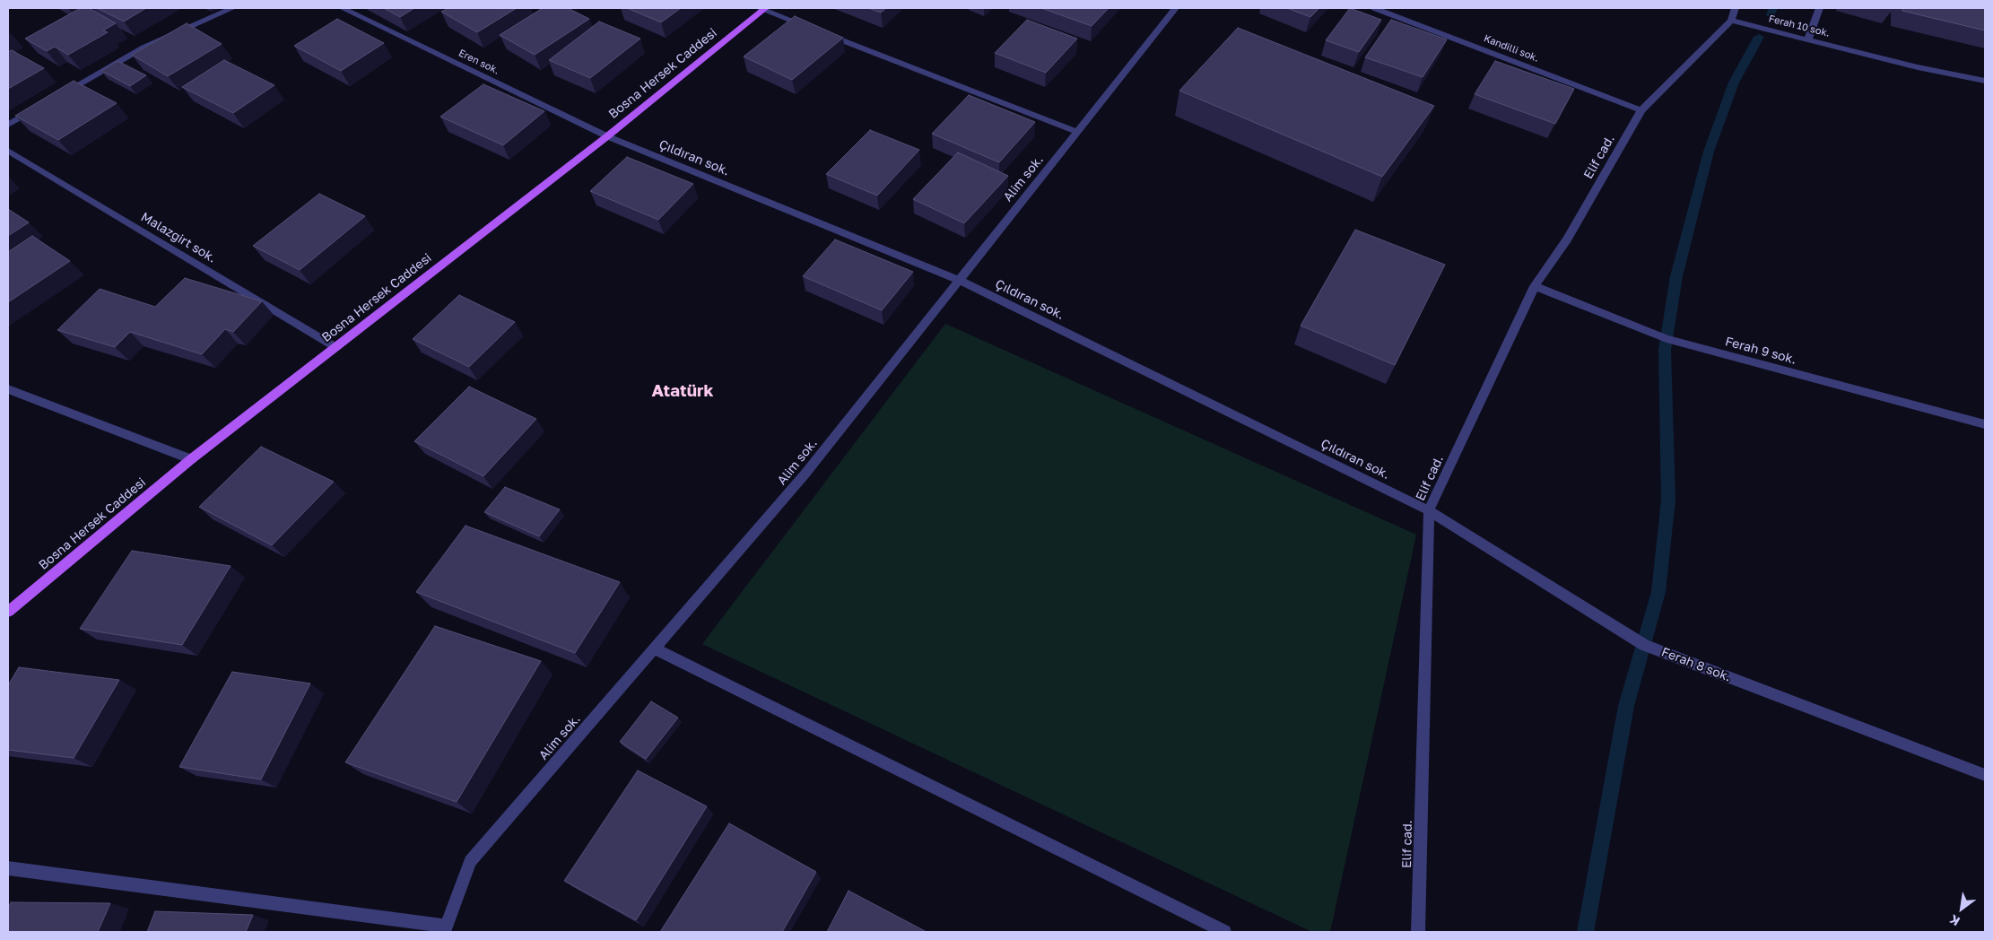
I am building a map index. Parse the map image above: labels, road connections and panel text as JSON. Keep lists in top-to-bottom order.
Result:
{
  "streets": {
    "main road": ["Bosna Hersek Caddesi"],
    "street": [
      "Ferah 10 sok.",
      "Kandilli sok.",
      "Eren sok.",
      "Elif cad.",
      "Çıldıran sok.",
      "Alim sok.",
      "Malazgirt sok.",
      "Ferah 9 sok.",
      "Ferah 8 sok."
    ]
  },
  "crossings": [
    ["Kandilli sok.", "Elif cad."],
    ["Eren sok.", "Bosna Hersek Caddesi"],
    ["Eren sok.", "Çıldıran sok."],
    ["Bosna Hersek Caddesi", "Çıldıran sok."],
    ["Bosna Hersek Caddesi", "Malazgirt sok."],
    ["Elif cad.", "Çıldıran sok."],
    ["Elif cad.", "Ferah 9 sok."],
    ["Elif cad.", "Ferah 8 sok."],
    ["Çıldıran sok.", "Alim sok."],
    ["Çıldıran sok.", "Ferah 8 sok."]
  ],
  "districts": ["Atatürk"],
  "north": "bottom left"
}
